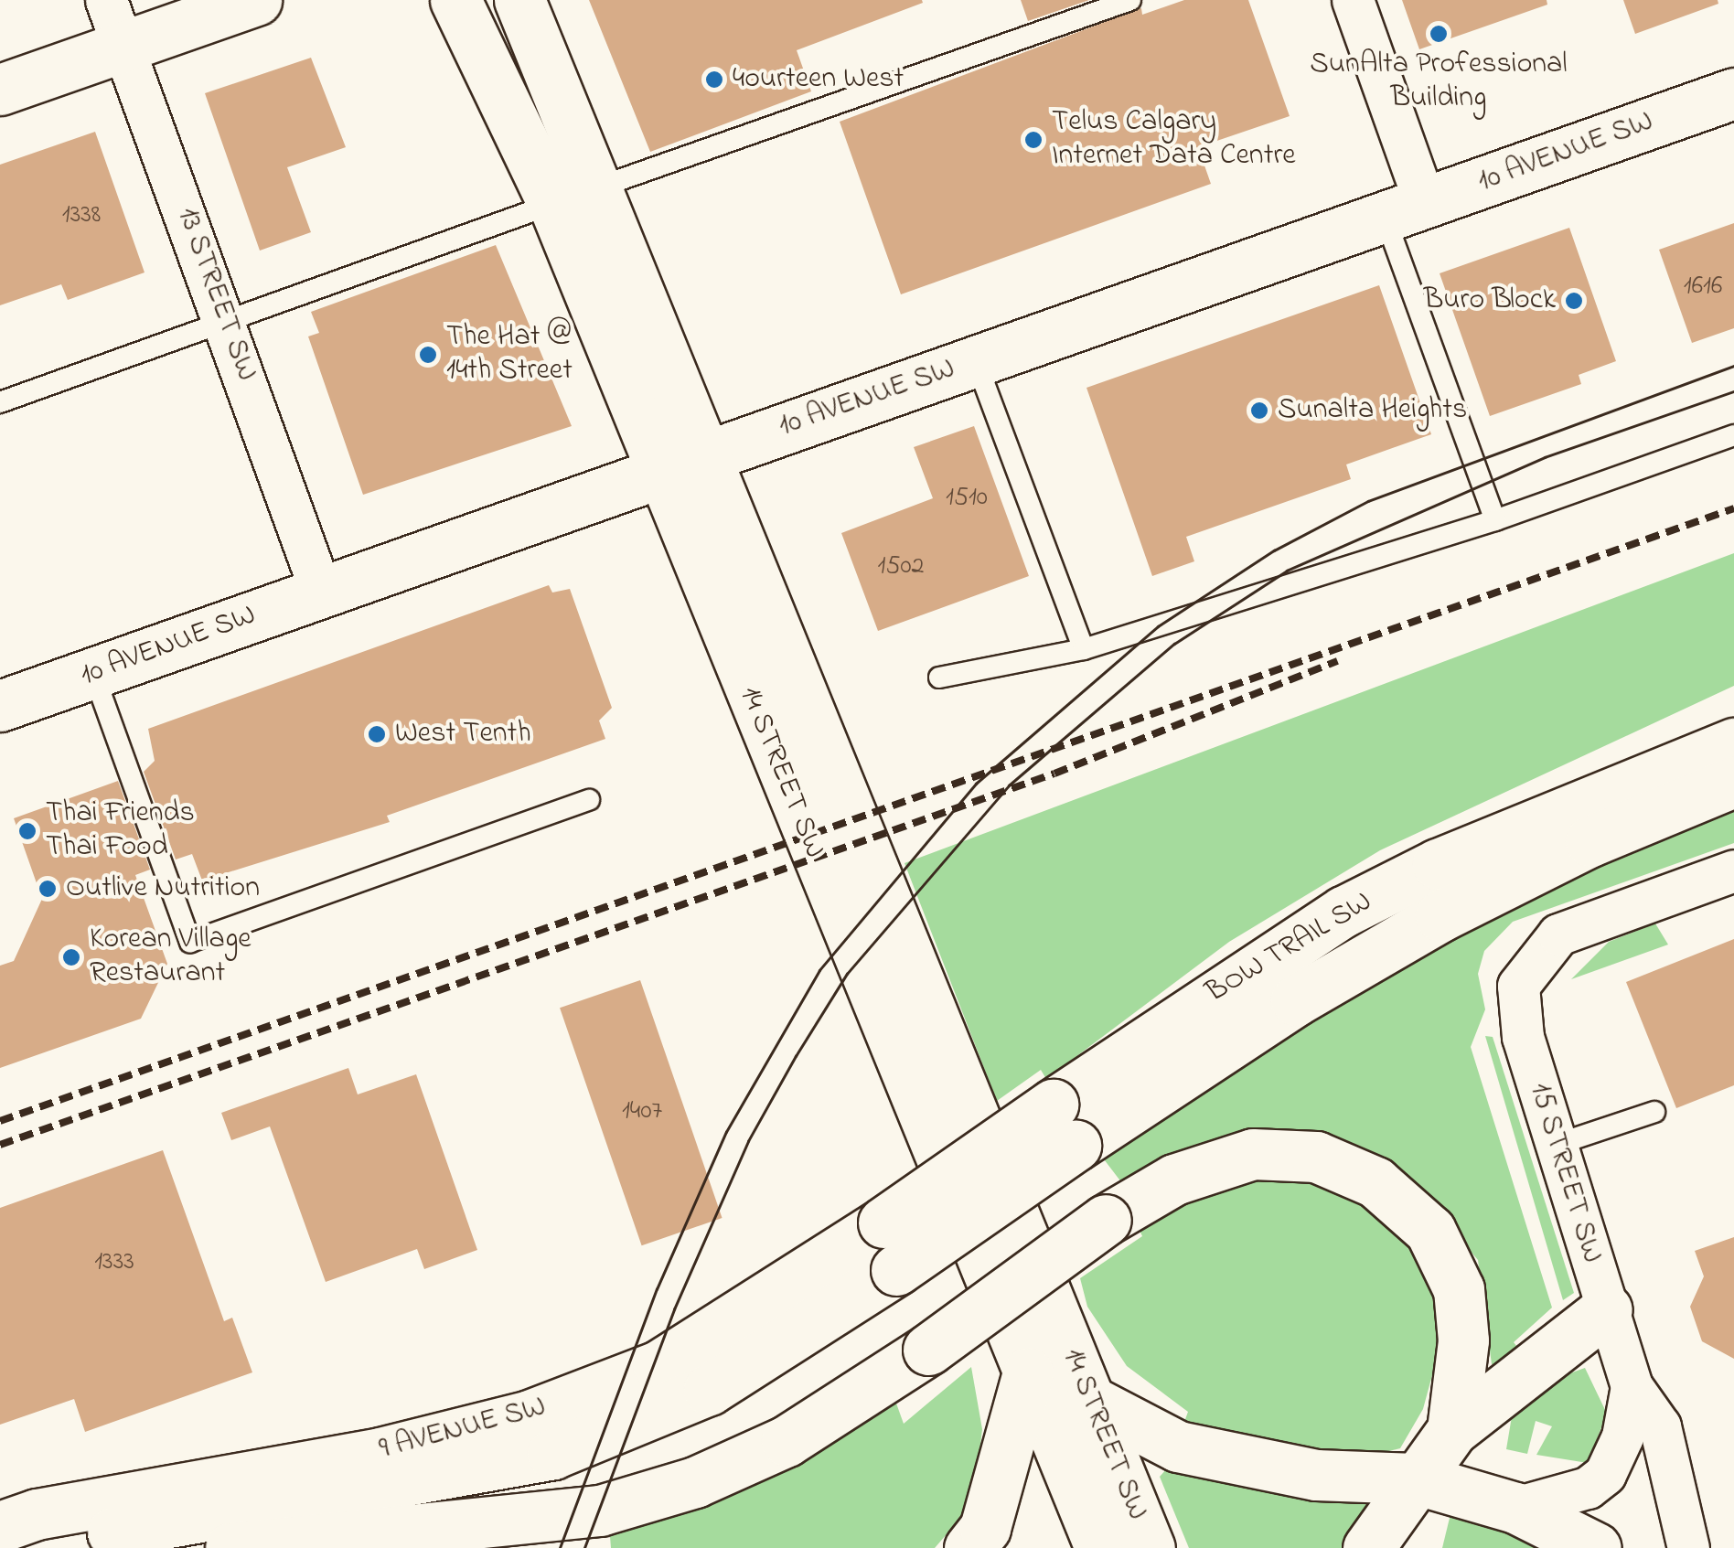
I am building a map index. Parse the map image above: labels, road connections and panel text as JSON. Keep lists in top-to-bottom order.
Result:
{
  "streets": {
    "main road": [
      "10 AVENUE SW",
      "14 STREET SW",
      "BOW TRAIL SW",
      "9 AVENUE SW"
    ],
    "street": ["13 STREET SW", "15 STREET SW"]
  },
  "crossings": [
    ["10 AVENUE SW", "13 STREET SW"],
    ["10 AVENUE SW", "14 STREET SW"],
    ["BOW TRAIL SW", "9 AVENUE SW"]
  ],
  "places": [
    "SunAlta Professional Building",
    "4ourteen West",
    "Telus Calgary Internet Data Centre",
    "Buro Block",
    "The Hat @ 14th Street",
    "Sunalta Heights",
    "West Tenth",
    "Thai Friends Thai Food",
    "Outlive Nutrition",
    "Korean Village Restaurant"
  ],
  "house_numbers": [
    "1338",
    "1616",
    "1510",
    "1502",
    "1407",
    "1333"
  ]
}
